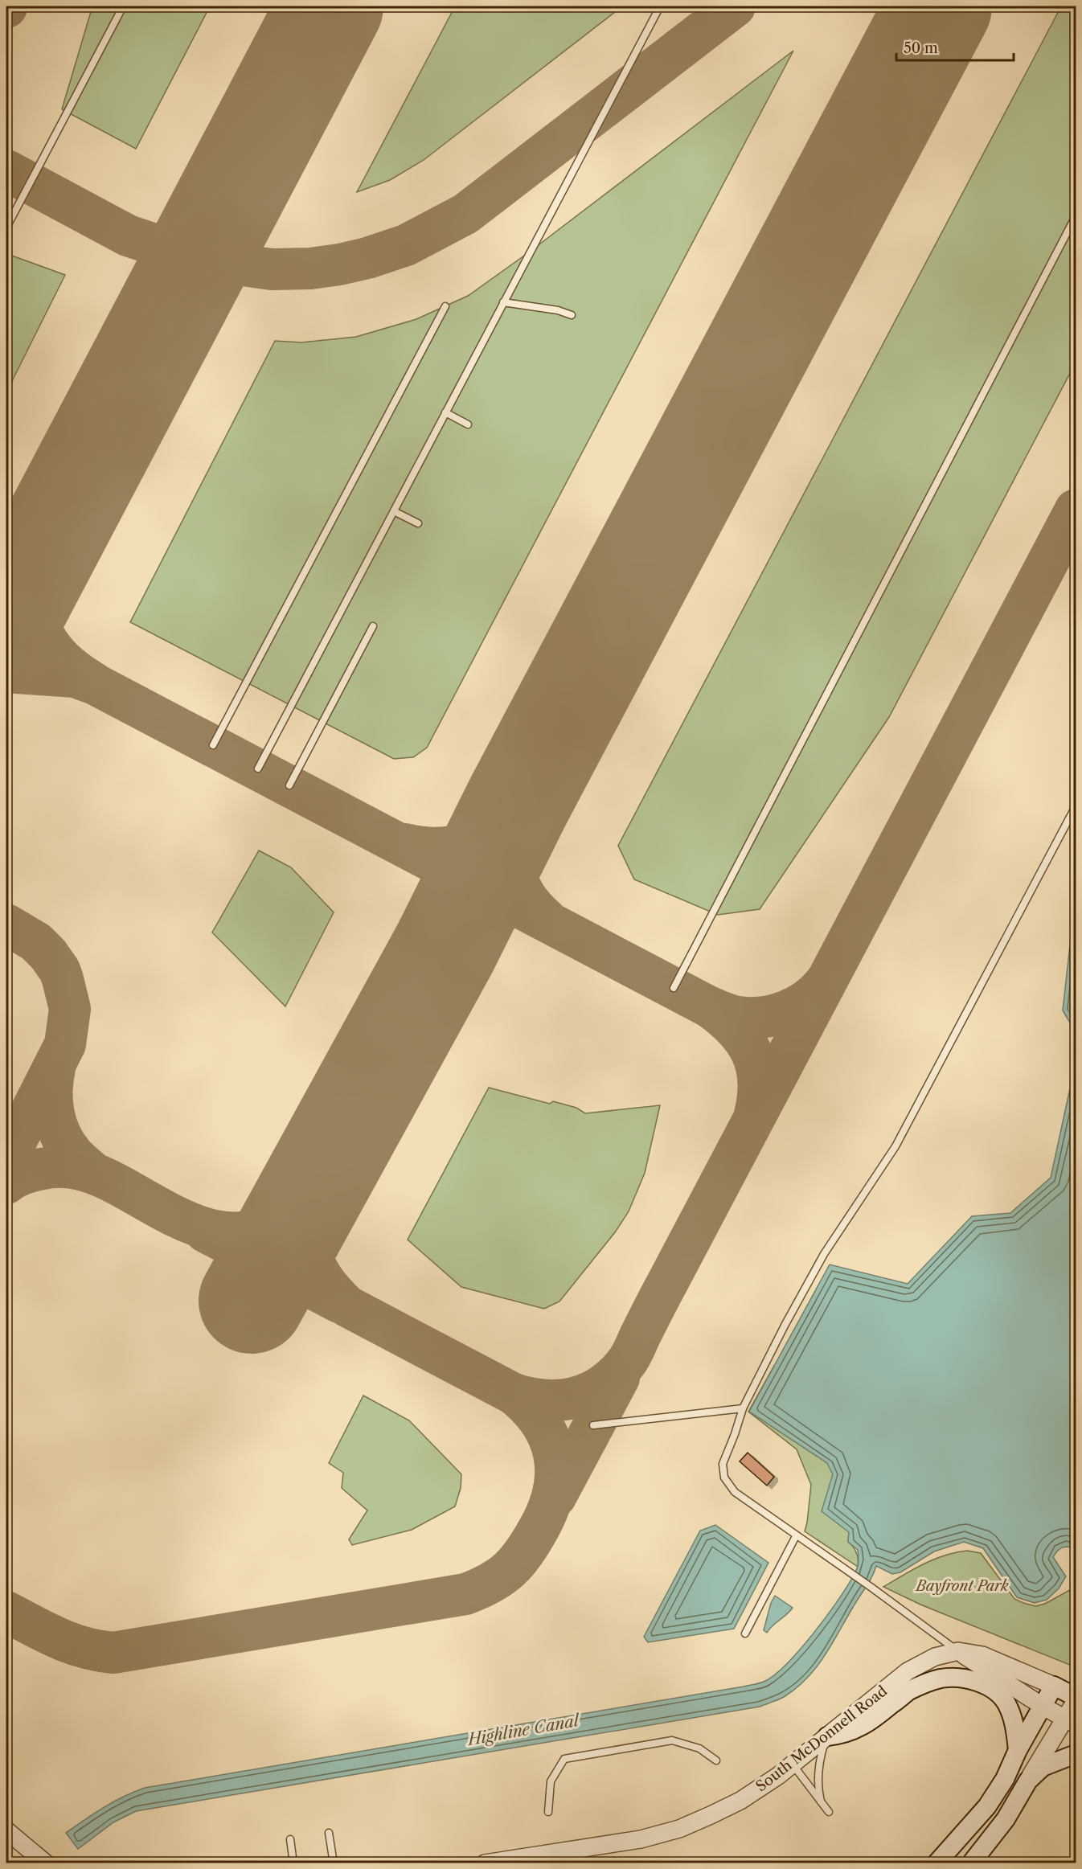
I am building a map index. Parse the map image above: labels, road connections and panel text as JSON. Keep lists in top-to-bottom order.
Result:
{
  "streets": {
    "street": ["South McDonnell Road"]
  },
  "water": ["Highline Canal"],
  "parks": ["Bayfront Park"],
  "scale_bar": "50 m"
}
